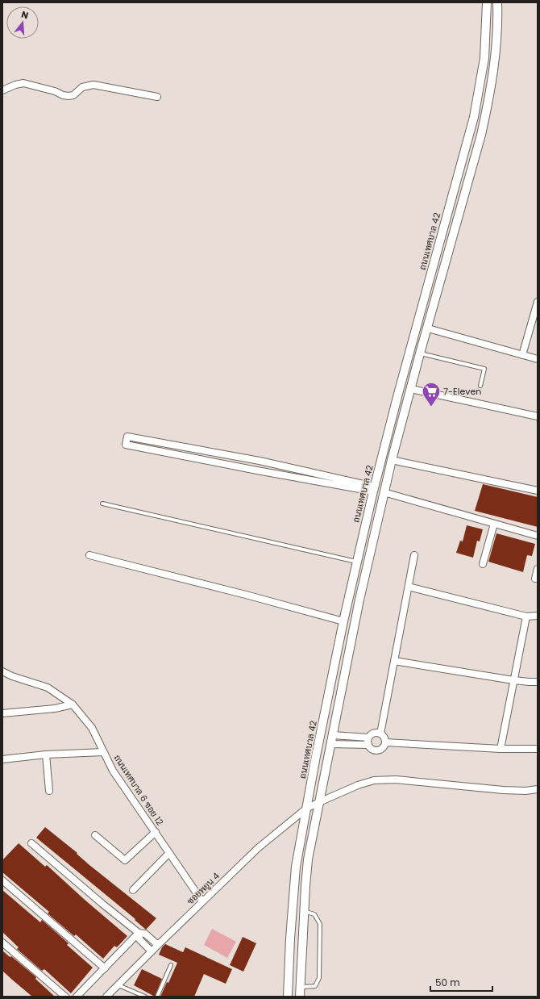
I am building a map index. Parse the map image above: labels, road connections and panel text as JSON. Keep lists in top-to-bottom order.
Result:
{
  "streets": {
    "street": ["ถนนเทศบาล 42", "ถนนเทศบาล 6 ซอย 12", "ซอยพยูน 4"]
  },
  "crossings": [
    ["ถนนเทศบาล 42", "ซอยพยูน 4"],
    ["ถนนเทศบาล 6 ซอย 12", "ซอยพยูน 4"]
  ],
  "places": {
    "supermarket": ["7-Eleven"]
  },
  "scale_bar": "50 m",
  "north": "top"
}
